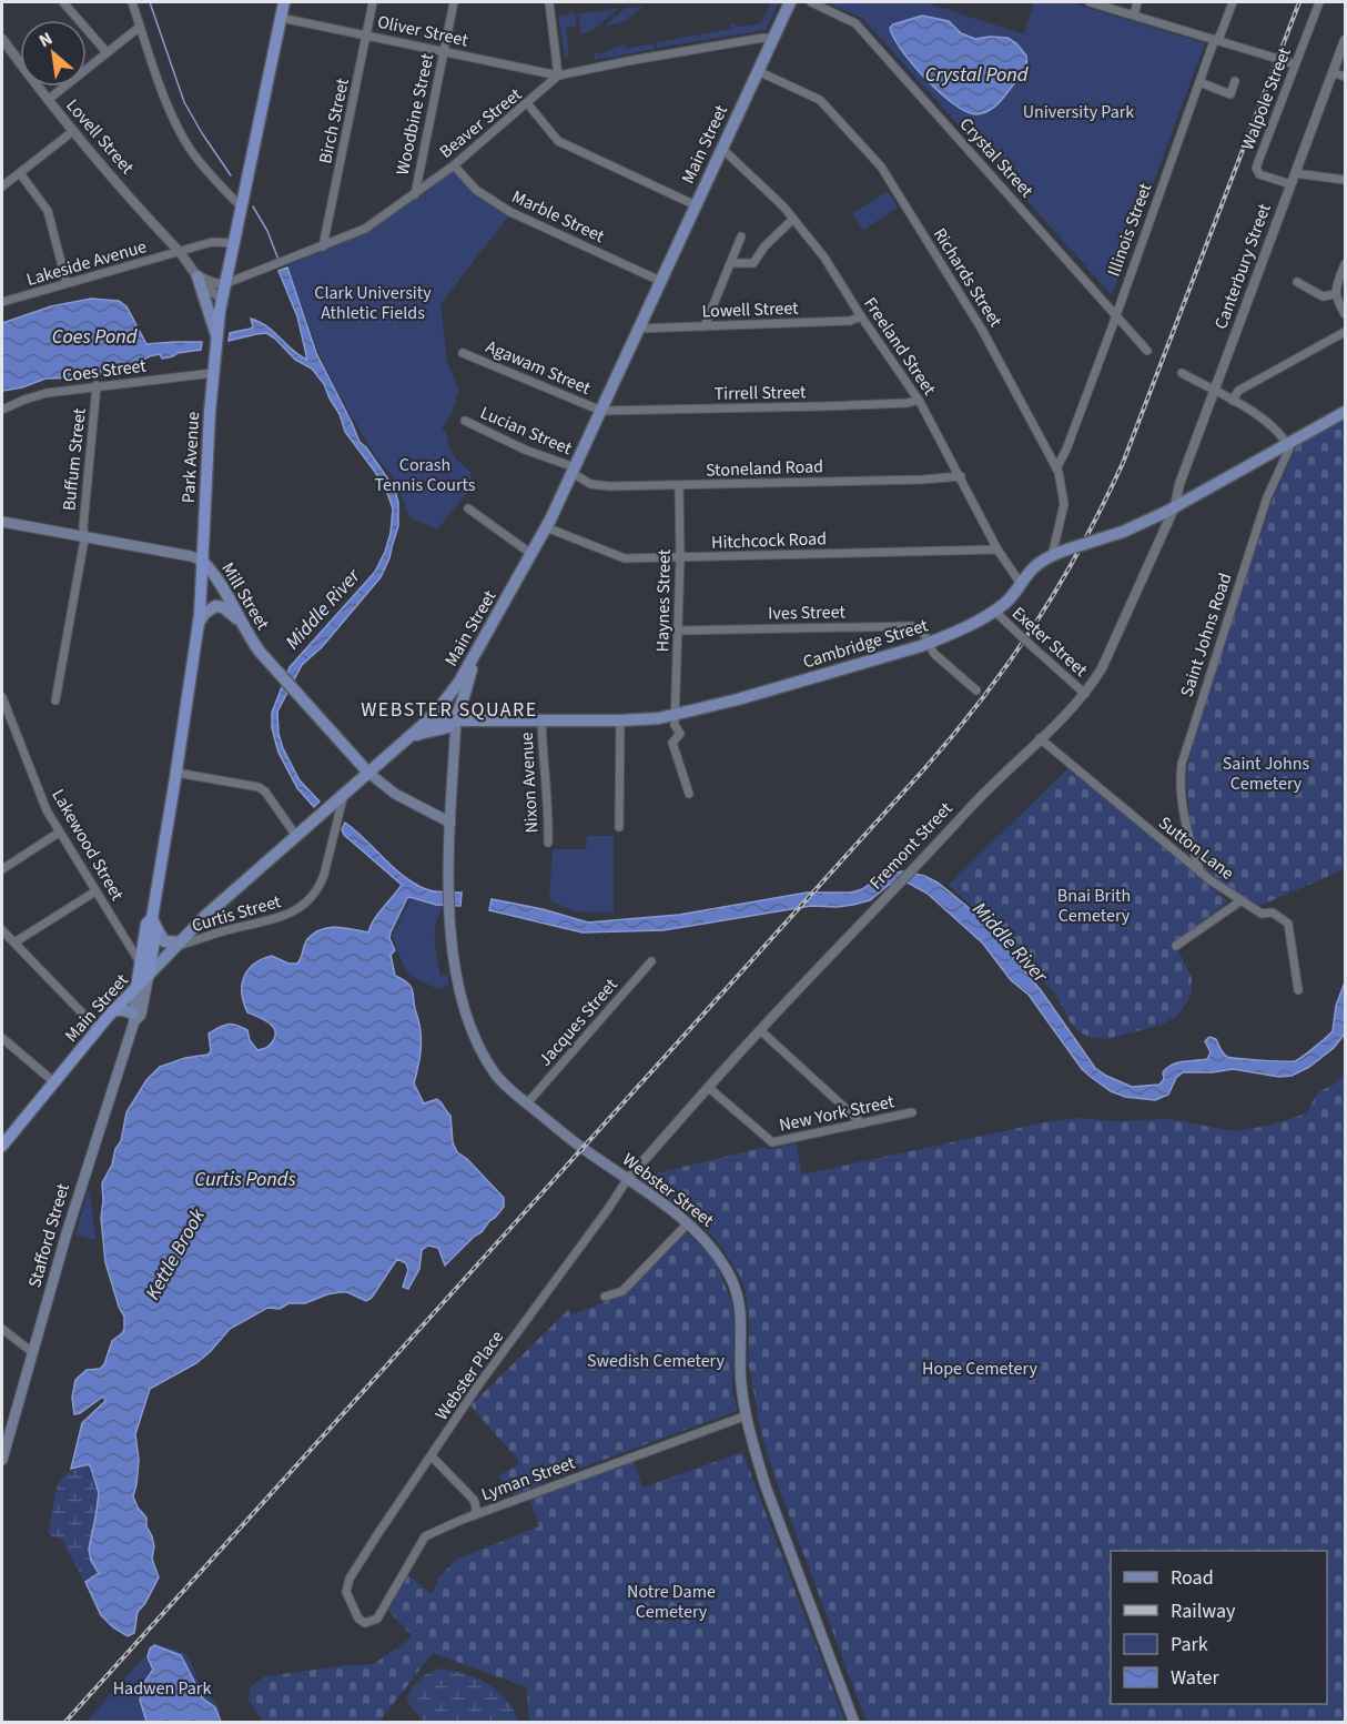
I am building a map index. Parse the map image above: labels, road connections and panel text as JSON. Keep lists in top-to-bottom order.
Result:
{
  "streets": {
    "highway": ["Main Street", "Park Avenue"],
    "main road": [
      "Mill Street",
      "Cambridge Street",
      "Webster Street",
      "Stafford Street"
    ],
    "street": [
      "Oliver Street",
      "Walpole Street",
      "Woodbine Street",
      "Birch Street",
      "Beaver Street",
      "Lovell Street",
      "Crystal Street",
      "Marble Street",
      "Illinois Street",
      "Lakeside Avenue",
      "Canterbury Street",
      "Richards Street",
      "Lowell Street",
      "Freeland Street",
      "Agawam Street",
      "Coes Street",
      "Tirrell Street",
      "Lucian Street",
      "Buffum Street",
      "Stoneland Road",
      "Hitchcock Road",
      "Haynes Street",
      "Ives Street",
      "Saint Johns Road",
      "Exeter Street",
      "Nixon Avenue",
      "Lakewood Street",
      "Fremont Street",
      "Sutton Lane",
      "Curtis Street",
      "Jacques Street",
      "New York Street",
      "Webster Place",
      "Lyman Street"
    ]
  },
  "crossings": [
    ["Oliver Street", "Woodbine Street"],
    ["Oliver Street", "Birch Street"],
    ["Oliver Street", "Beaver Street"],
    ["Oliver Street", "Park Avenue"],
    ["Walpole Street", "Canterbury Street"],
    ["Woodbine Street", "Beaver Street"],
    ["Birch Street", "Beaver Street"],
    ["Beaver Street", "Marble Street"],
    ["Beaver Street", "Park Avenue"],
    ["Lovell Street", "Lakeside Avenue"],
    ["Lovell Street", "Park Avenue"],
    ["Main Street", "Marble Street"],
    ["Main Street", "Richards Street"],
    ["Main Street", "Lowell Street"],
    ["Main Street", "Freeland Street"],
    ["Main Street", "Agawam Street"],
    ["Main Street", "Tirrell Street"],
    ["Main Street", "Lucian Street"],
    ["Main Street", "Park Avenue"],
    ["Main Street", "Stoneland Road"],
    ["Main Street", "Hitchcock Road"],
    ["Main Street", "Mill Street"],
    ["Main Street", "Cambridge Street"],
    ["Main Street", "Lakewood Street"],
    ["Main Street", "Curtis Street"],
    ["Main Street", "Webster Street"],
    ["Main Street", "Stafford Street"],
    ["Crystal Street", "Illinois Street"],
    ["Illinois Street", "Richards Street"],
    ["Lakeside Avenue", "Park Avenue"],
    ["Canterbury Street", "Cambridge Street"],
    ["Canterbury Street", "Fremont Street"],
    ["Richards Street", "Cambridge Street"],
    ["Lowell Street", "Freeland Street"],
    ["Freeland Street", "Tirrell Street"],
    ["Freeland Street", "Stoneland Road"],
    ["Freeland Street", "Hitchcock Road"],
    ["Freeland Street", "Cambridge Street"],
    ["Agawam Street", "Tirrell Street"],
    ["Coes Street", "Park Avenue"],
    ["Coes Street", "Buffum Street"],
    ["Lucian Street", "Stoneland Road"],
    ["Park Avenue", "Mill Street"],
    ["Park Avenue", "Lakewood Street"],
    ["Park Avenue", "Stafford Street"],
    ["Buffum Street", "Mill Street"],
    ["Stoneland Road", "Haynes Street"],
    ["Hitchcock Road", "Haynes Street"],
    ["Haynes Street", "Ives Street"],
    ["Haynes Street", "Cambridge Street"],
    ["Ives Street", "Cambridge Street"],
    ["Saint Johns Road", "Cambridge Street"],
    ["Saint Johns Road", "Sutton Lane"],
    ["Exeter Street", "Cambridge Street"],
    ["Exeter Street", "Fremont Street"],
    ["Cambridge Street", "Nixon Avenue"],
    ["Cambridge Street", "Fremont Street"],
    ["Cambridge Street", "Webster Street"],
    ["Lakewood Street", "Stafford Street"],
    ["Fremont Street", "Sutton Lane"],
    ["Fremont Street", "New York Street"],
    ["Fremont Street", "Webster Street"],
    ["Fremont Street", "Webster Place"],
    ["Jacques Street", "Webster Street"],
    ["Webster Street", "Webster Place"],
    ["Webster Street", "Lyman Street"],
    ["Webster Place", "Lyman Street"]
  ],
  "districts": ["WEBSTER SQUARE"],
  "water": [
    "Crystal Pond",
    "Coes Pond",
    "Middle River",
    "Curtis Ponds",
    "Kettle Brook"
  ],
  "parks": [
    "University Park",
    "Clark University Athletic Fields",
    "Corash Tennis Courts",
    "Saint Johns Cemetery",
    "Bnai Brith Cemetery",
    "Swedish Cemetery",
    "Hope Cemetery",
    "Notre Dame Cemetery",
    "Hadwen Park"
  ],
  "legend": [
    "Road",
    "Railway",
    "Park",
    "Water"
  ],
  "north": "top left"
}
